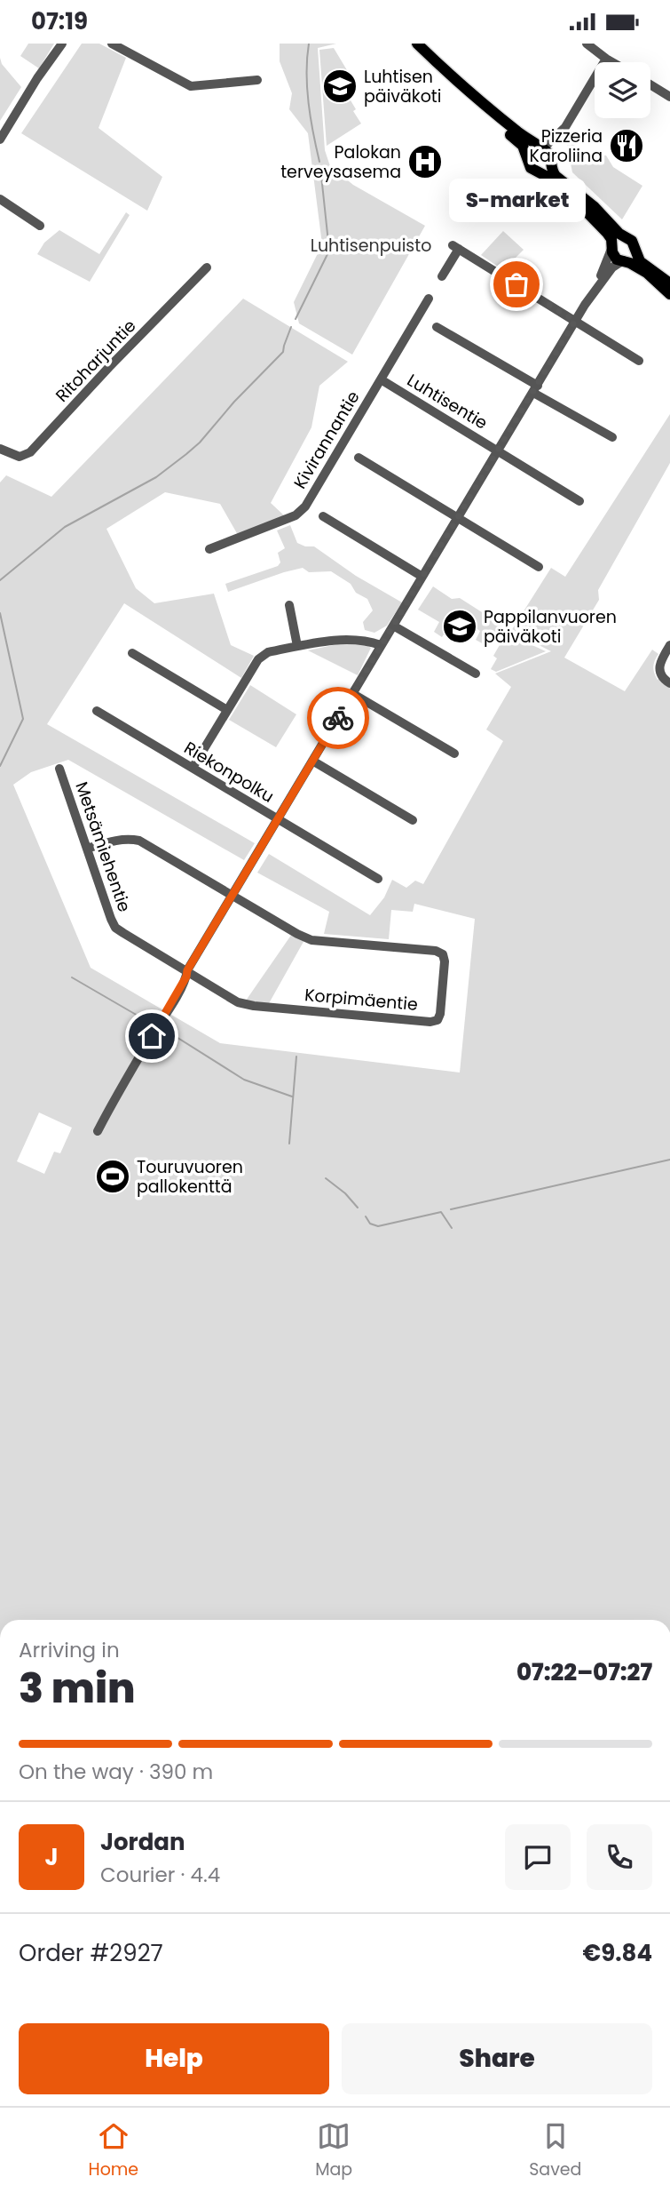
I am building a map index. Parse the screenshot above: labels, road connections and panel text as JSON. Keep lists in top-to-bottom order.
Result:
{
  "streets": {
    "street": [
      "Ritoharjuntie",
      "Luhtisentie",
      "Kivirannantie",
      "Riekonpolku",
      "Metsämiehentie",
      "Korpimäentie"
    ]
  },
  "crossings": [
    ["Luhtisentie", "Kivirannantie"],
    ["Metsämiehentie", "Korpimäentie"]
  ],
  "parks": ["Luhtisenpuisto"],
  "places": {
    "school or university": ["Luhtisen päiväkoti", "Pappilanvuoren päiväkoti"],
    "restaurant": ["Pizzeria Karoliina"],
    "hospital": ["Palokan terveysasema"],
    "other": ["S-market"],
    "sports": ["Touruvuoren pallokenttä"]
  },
  "page": {
    "status": "07:19",
    "bubble": "S-market",
    "heading": ["3 min", "Arriving in", "07:22–07:27"],
    "panel": [
      "Jordan",
      "Courier · 4.4",
      "Order #2927",
      "€9.84"
    ],
    "bar": "On the way · 390 m",
    "round": "J",
    "buttons": ["Help", "Share"],
    "tabs": ["Home", "Map", "Saved"]
  }
}
